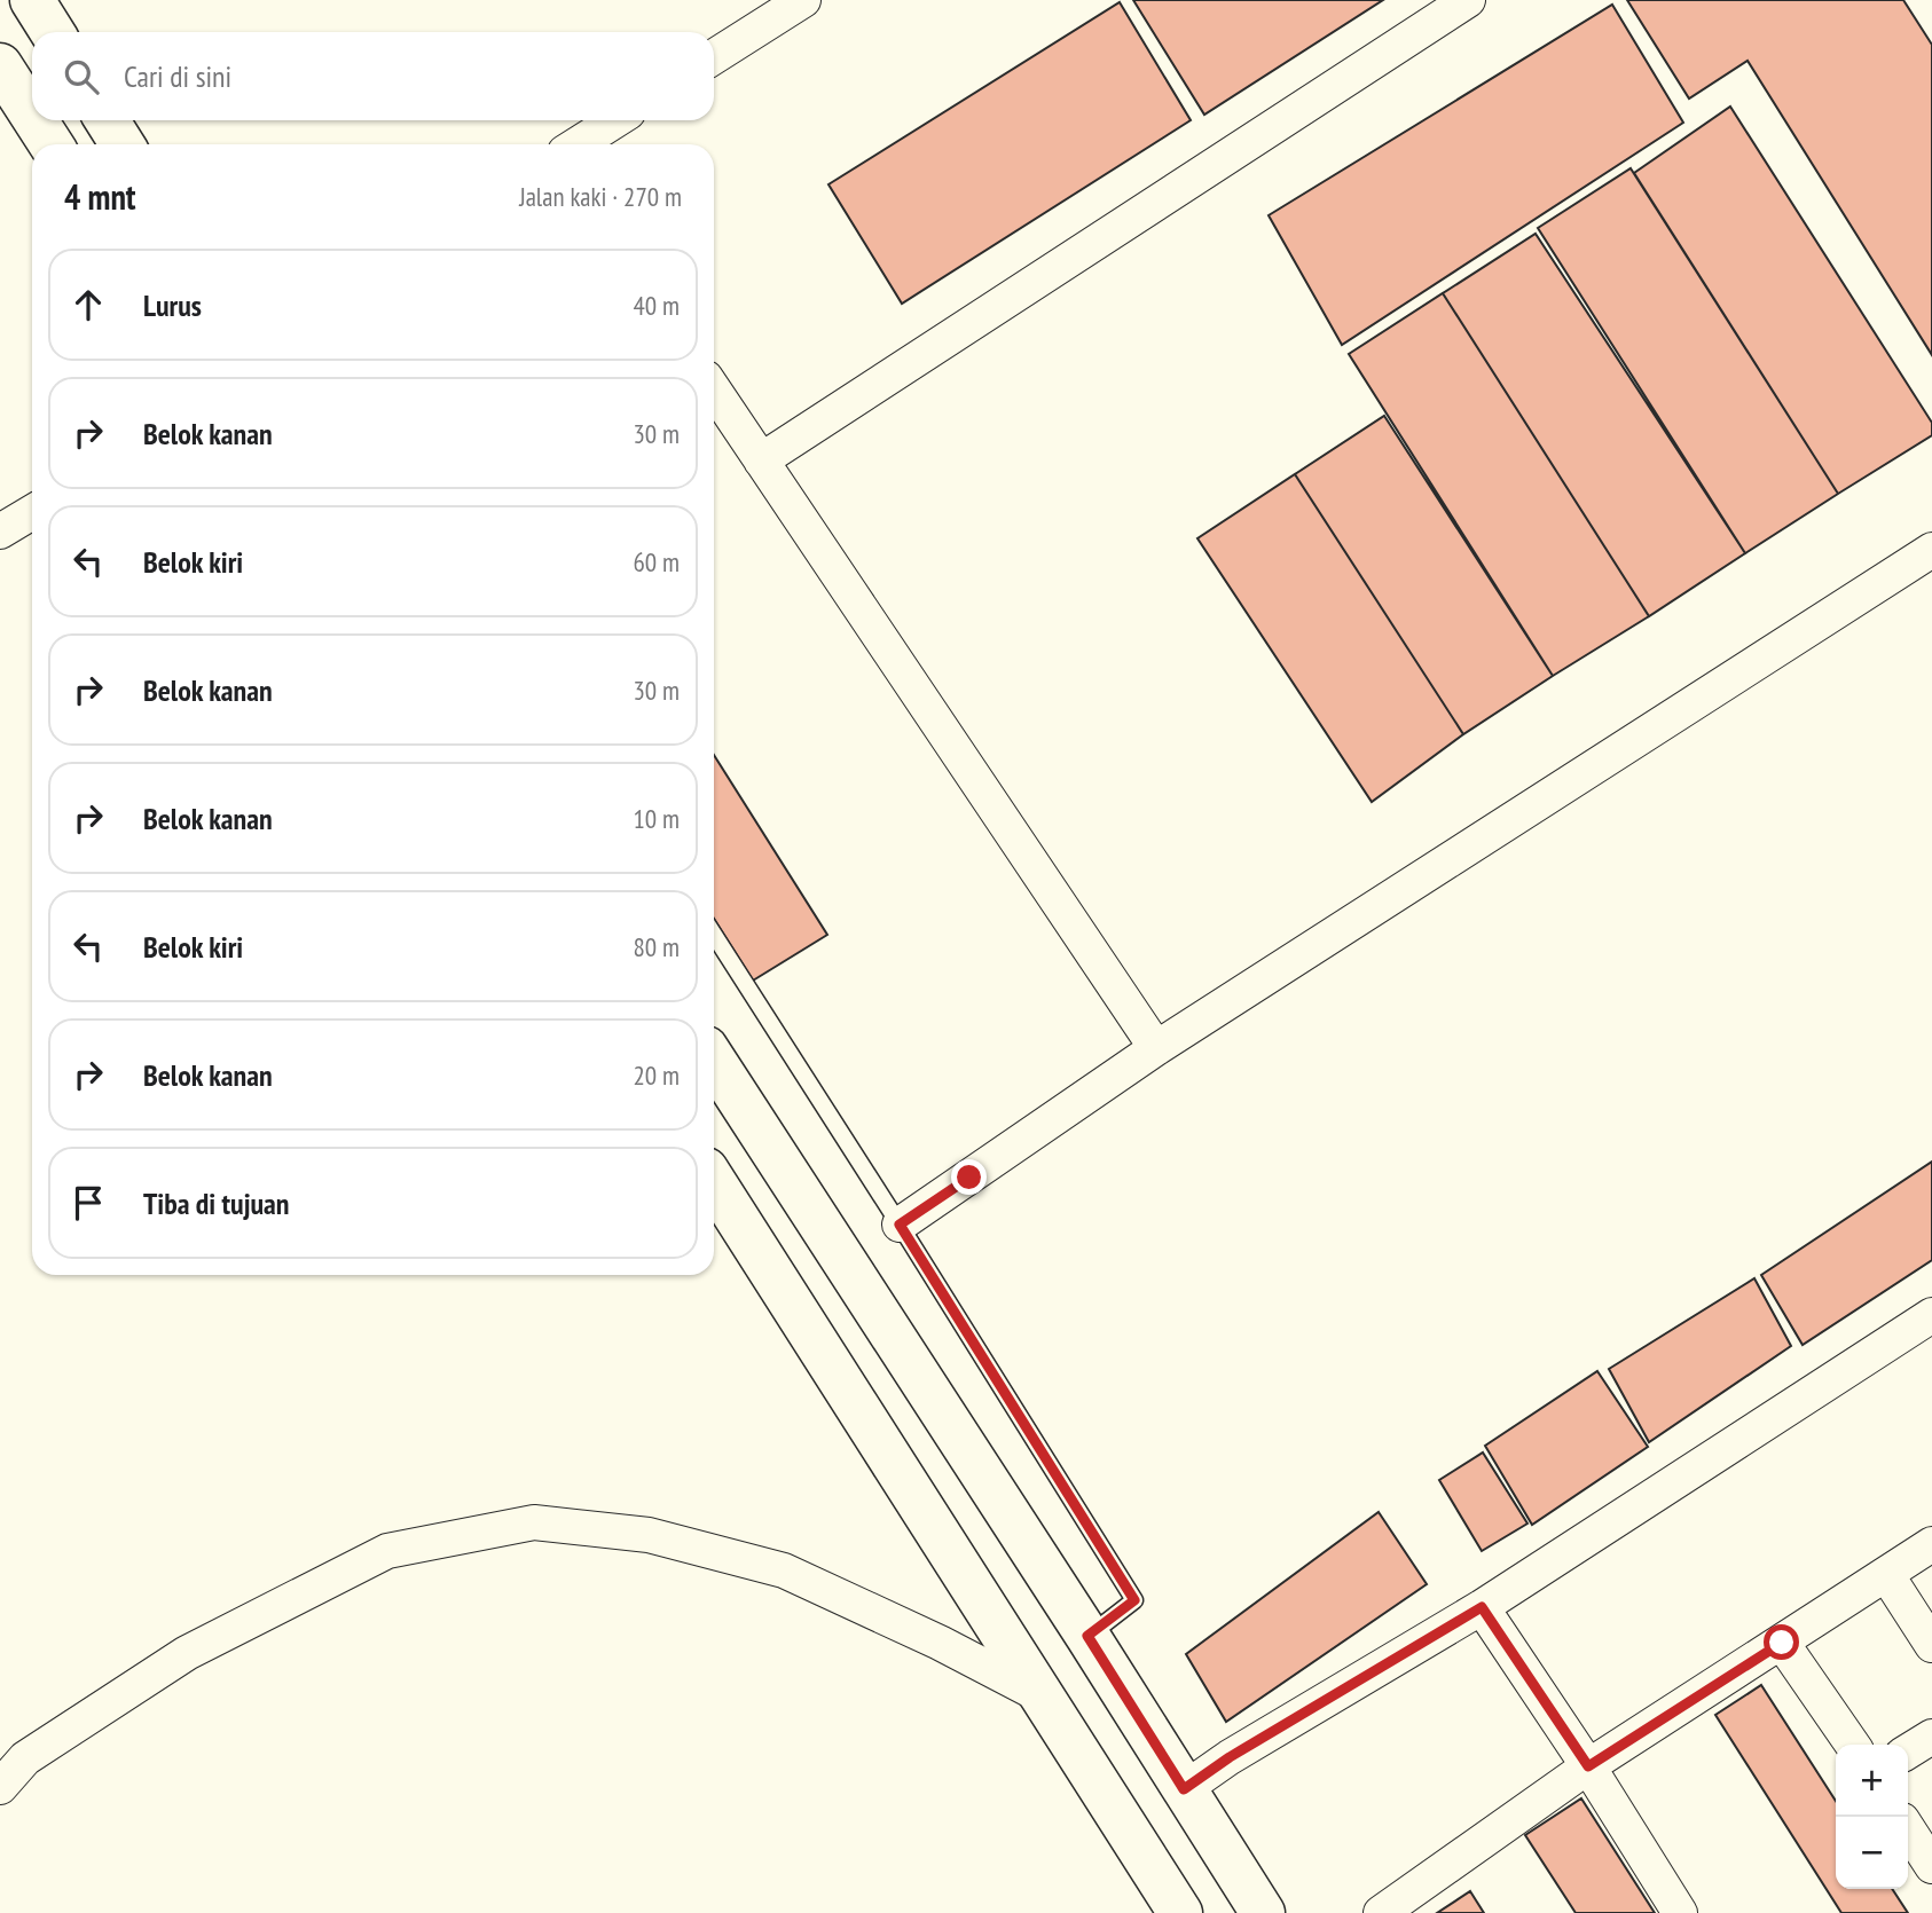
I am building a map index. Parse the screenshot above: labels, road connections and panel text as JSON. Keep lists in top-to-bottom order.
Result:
{
  "page": {
    "search": "Cari di sini",
    "heading": ["4 mnt", "Jalan kaki · 270 m"],
    "list": [
      ["Lurus", "40 m"],
      ["Belok kanan", "30 m"],
      ["Belok kiri", "60 m"],
      ["Belok kanan", "30 m"],
      ["Belok kanan", "10 m"],
      ["Belok kiri", "80 m"],
      ["Belok kanan", "20 m"],
      "Tiba di tujuan"
    ],
    "map_buttons": ["+", "−"]
  }
}
